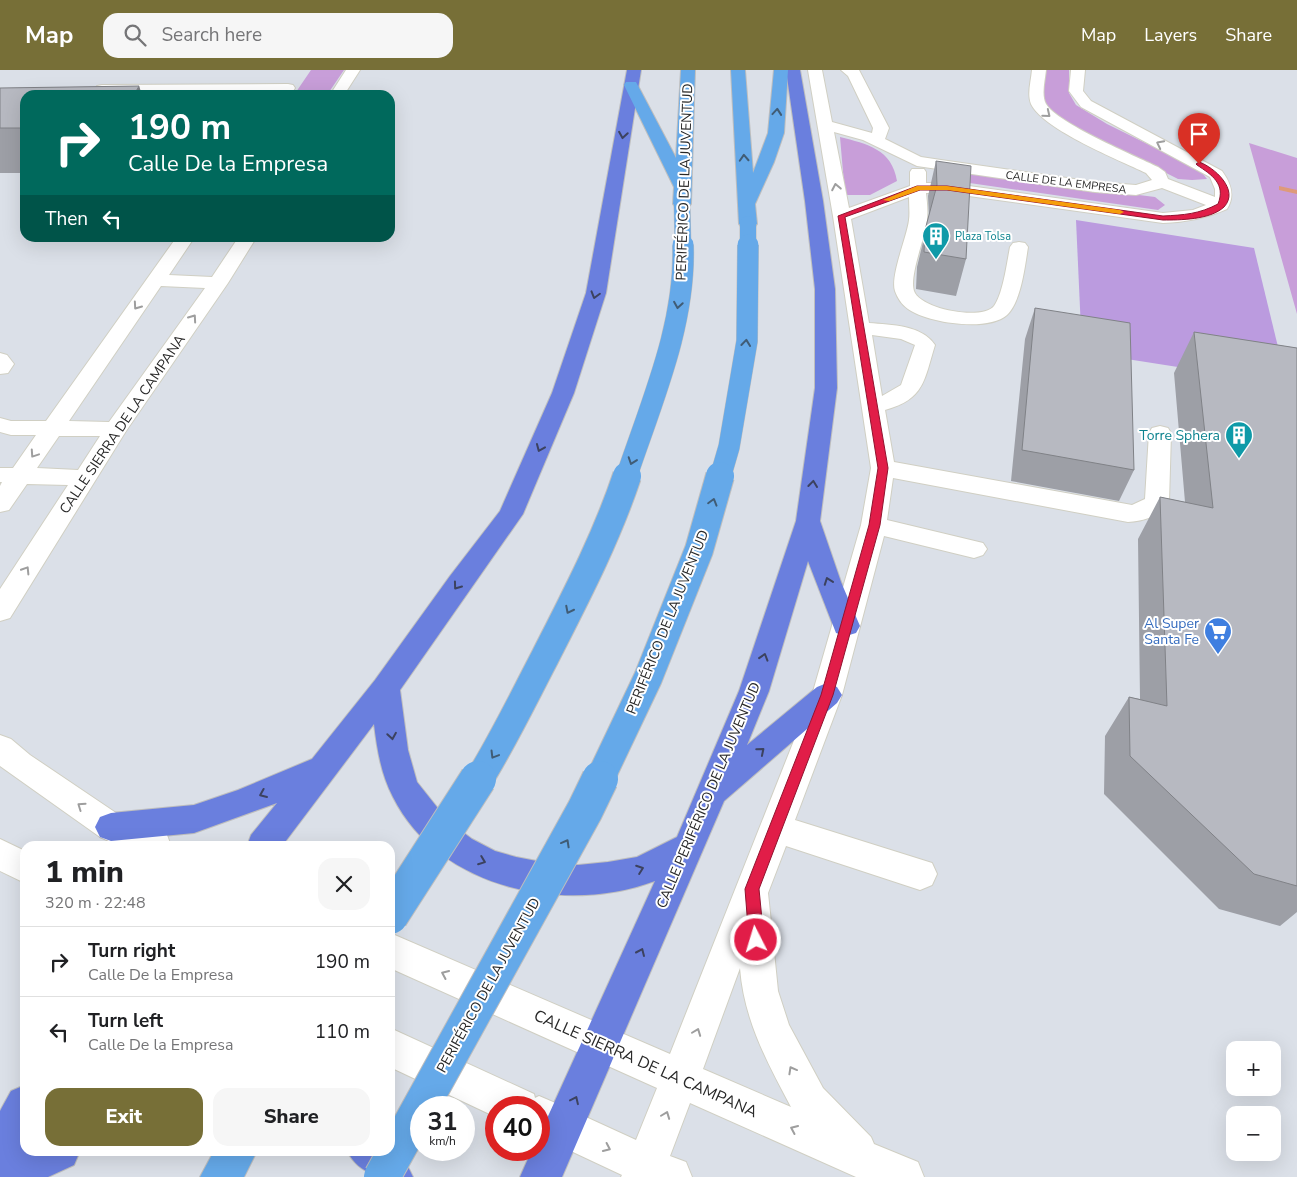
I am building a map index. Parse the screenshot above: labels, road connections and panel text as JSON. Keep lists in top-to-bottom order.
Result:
{
  "streets": {
    "highway": ["PERIFÉRICO DE LA JUVENTUD"],
    "main road": ["CALLE PERIFÉRICO DE LA JUVENTUD"],
    "street": ["CALLE DE LA EMPRESA", "CALLE SIERRA DE LA CAMPANA"]
  },
  "crossings": [
    ["CALLE SIERRA DE LA CAMPANA", "CALLE PERIFÉRICO DE LA JUVENTUD"]
  ],
  "one_way": ["CALLE PERIFÉRICO DE LA JUVENTUD"],
  "places": {
    "building": ["Plaza Tolsa", "Torre Sphera"],
    "supermarket": ["Al Super Santa Fe"]
  },
  "page": {
    "header": "Map",
    "search": "Search here",
    "nav": ["Map", "Layers", "Share"],
    "turn": ["190 m", "Calle De la Empresa"],
    "then": "Then",
    "heading": ["1 min", "320 m · 22:48"],
    "list": [
      {
        "name": "Turn right",
        "note": "Calle De la Empresa",
        "value": "190 m"
      },
      {
        "name": "Turn left",
        "note": "Calle De la Empresa",
        "value": "110 m"
      }
    ],
    "map_buttons": ["+", "−"],
    "buttons": ["Exit", "Share"],
    "speed": "31 km/h",
    "limit": "40"
  }
}
